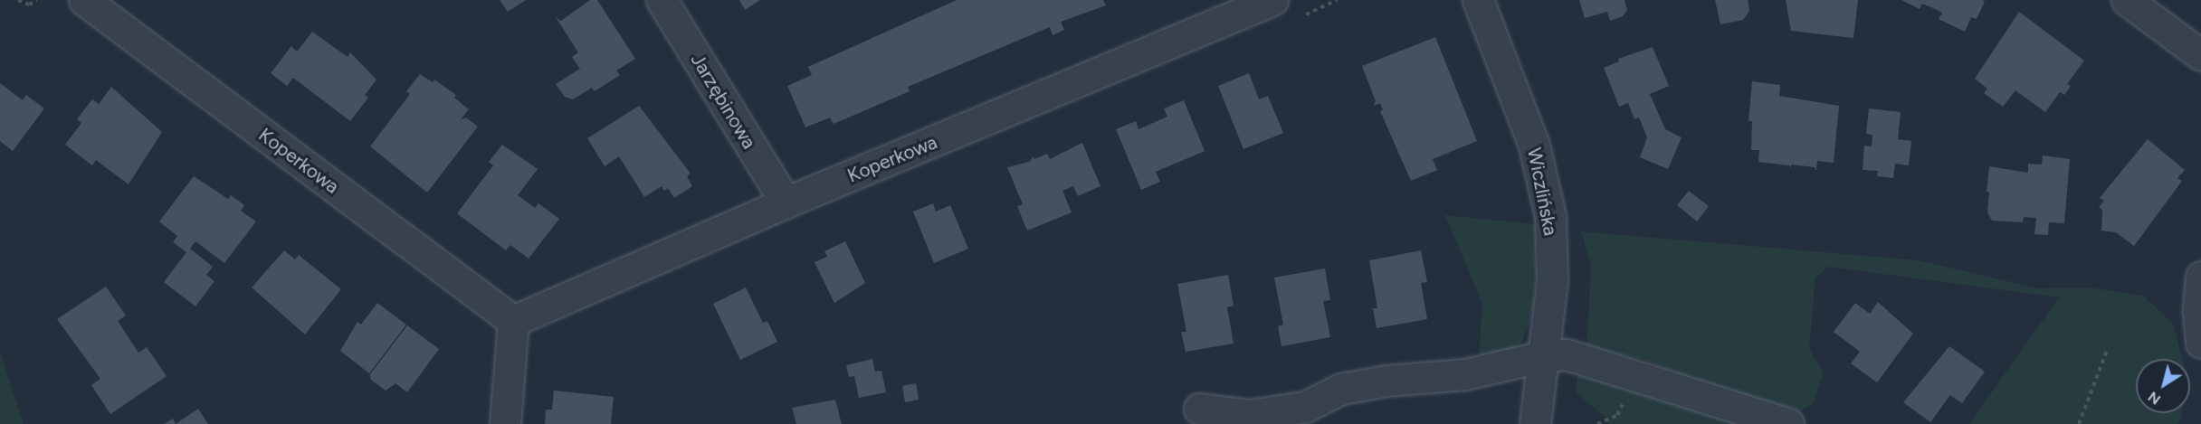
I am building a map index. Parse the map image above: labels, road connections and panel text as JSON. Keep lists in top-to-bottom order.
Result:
{
  "streets": {
    "street": ["Jarzębinowa", "Koperkowa", "Wiczlińska"]
  },
  "crossings": [
    ["Jarzębinowa", "Koperkowa"]
  ],
  "north": "bottom left"
}
